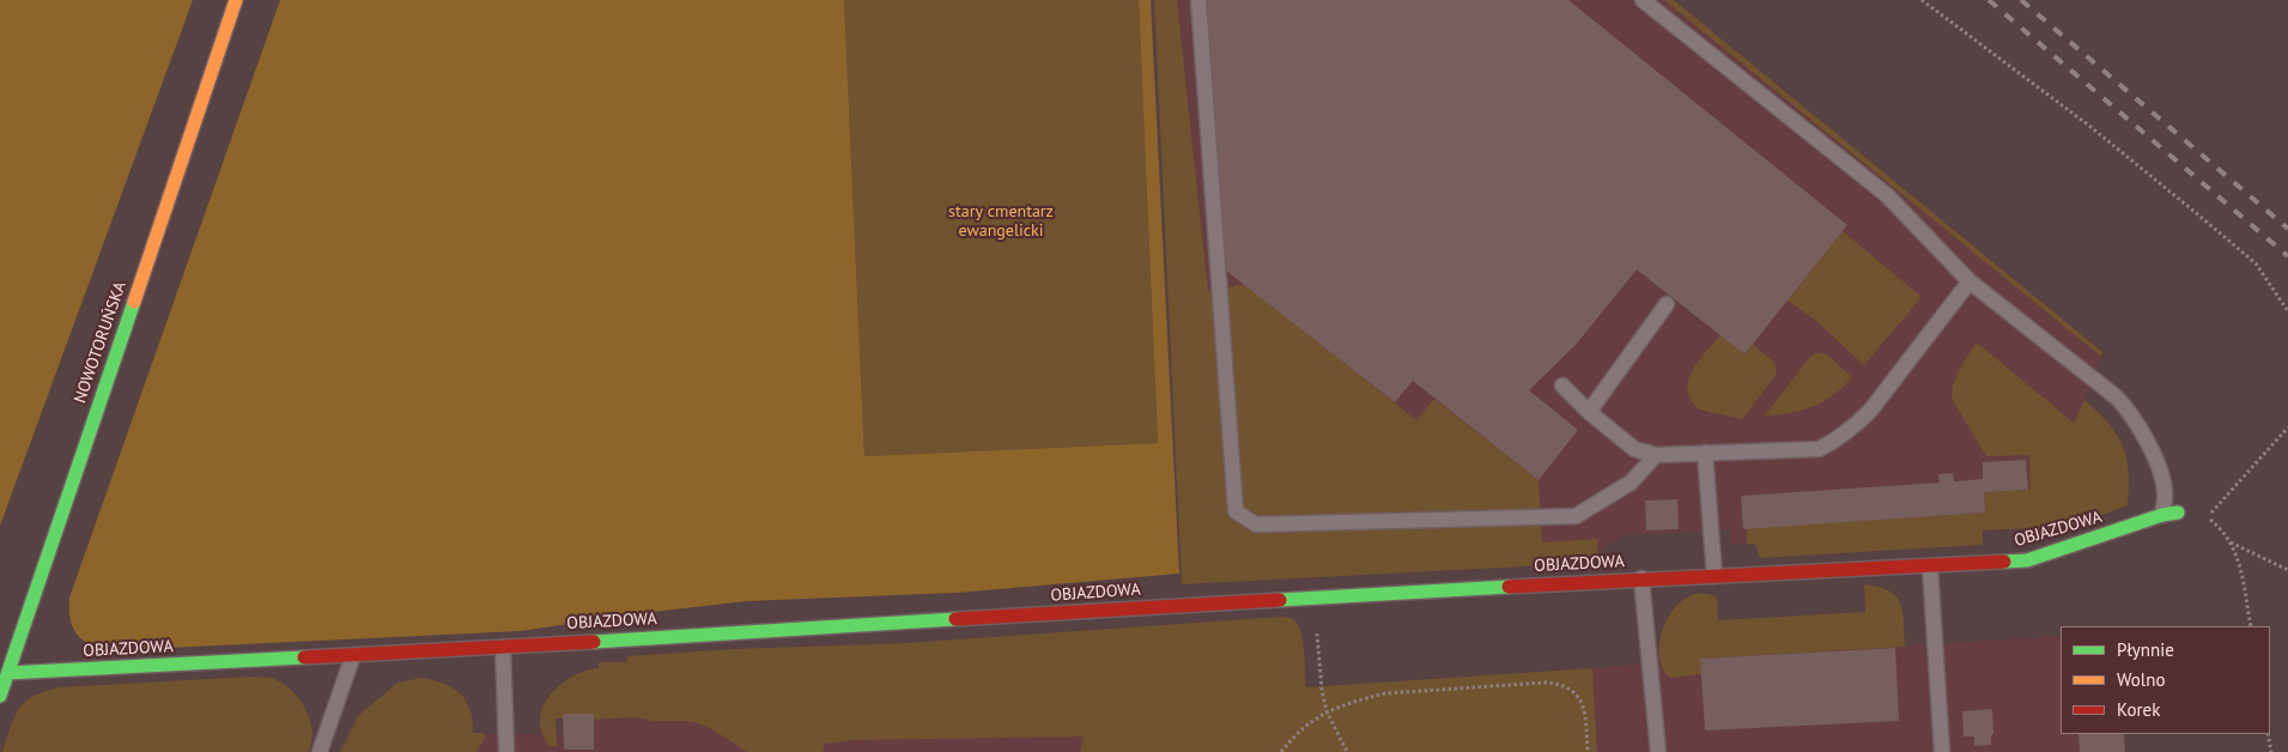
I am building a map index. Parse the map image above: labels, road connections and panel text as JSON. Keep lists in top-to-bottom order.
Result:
{
  "streets": {
    "street": ["NOWOTORUŃSKA", "OBJAZDOWA"]
  },
  "crossings": [
    ["NOWOTORUŃSKA", "OBJAZDOWA"]
  ],
  "parks": ["stary cmentarz ewangelicki"],
  "legend": ["Płynnie", "Wolno", "Korek"]
}
